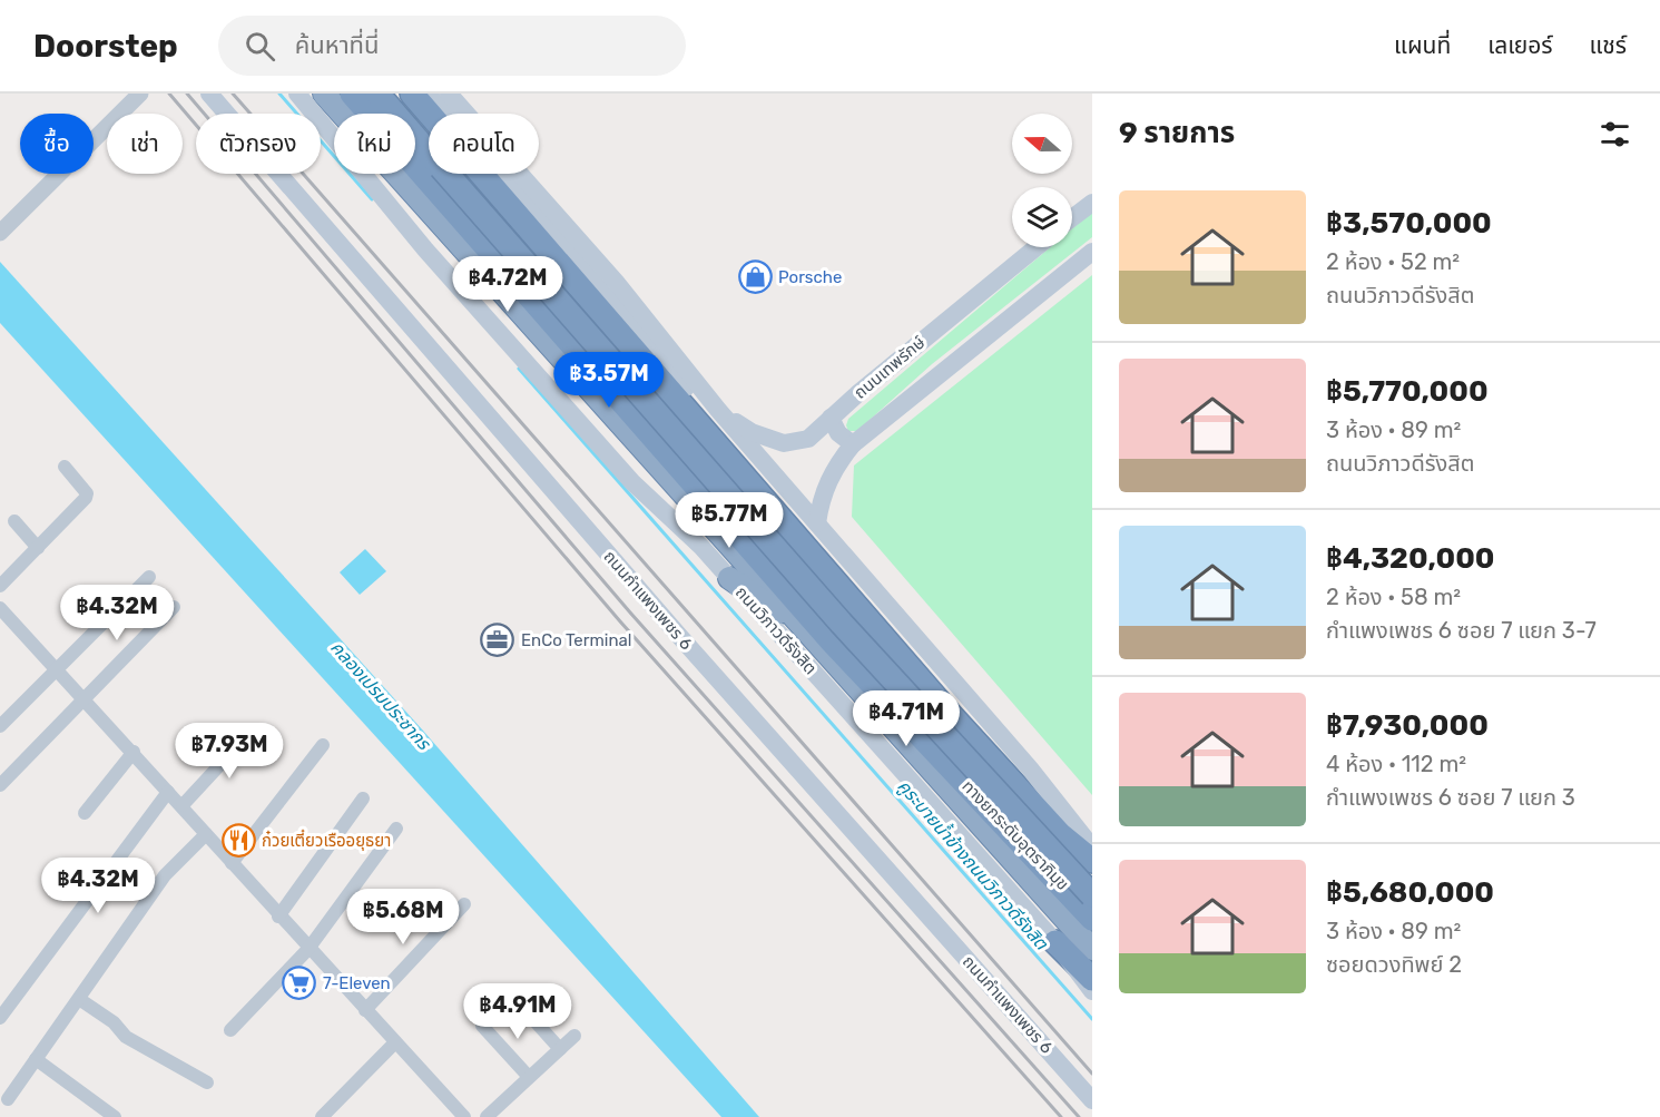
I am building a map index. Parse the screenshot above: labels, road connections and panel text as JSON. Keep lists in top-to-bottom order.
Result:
{
  "streets": {
    "highway": ["ถนนวิภาวดีรังสิต", "ทางยกระดับอุตราภิมุข"],
    "main road": ["ถนนเทพรักษ์", "ถนนกำแพงเพชร 6"]
  },
  "water": ["คลองเปรมประชากร", "คูระบายน้ำข้างถนนวิภาวดีรังสิต"],
  "places": {
    "shop": ["Porsche"],
    "office": ["EnCo Terminal"],
    "restaurant": ["ก๋วยเตี๋ยวเรืออยุธยา"],
    "supermarket": ["7-Eleven"]
  },
  "north": "left",
  "page": {
    "header": "Doorstep",
    "search": "ค้นหาที่นี่",
    "nav": ["แผนที่", "เลเยอร์", "แชร์"],
    "heading": "9 รายการ",
    "chip": [
      "ซื้อ",
      "เช่า",
      "ตัวกรอง",
      "ใหม่",
      "คอนโด"
    ],
    "list": [
      {
        "name": "฿3,570,000",
        "note": "2 ห้อง · 52 m² · ถนนวิภาวดีรังสิต"
      },
      {
        "name": "฿5,770,000",
        "note": "3 ห้อง · 89 m² · ถนนวิภาวดีรังสิต"
      },
      {
        "name": "฿4,320,000",
        "note": "2 ห้อง · 58 m² · กำแพงเพชร 6 ซอย 7 แยก 3-7"
      },
      {
        "name": "฿7,930,000",
        "note": "4 ห้อง · 112 m² · กำแพงเพชร 6 ซอย 7 แยก 3"
      },
      {
        "name": "฿5,680,000",
        "note": "3 ห้อง · 89 m² · ซอยดวงทิพย์ 2"
      }
    ],
    "price": [
      "฿4.72M",
      "฿3.57M",
      "฿5.77M",
      "฿4.32M",
      "฿4.71M",
      "฿7.93M",
      "฿4.32M",
      "฿5.68M",
      "฿4.91M"
    ]
  }
}
